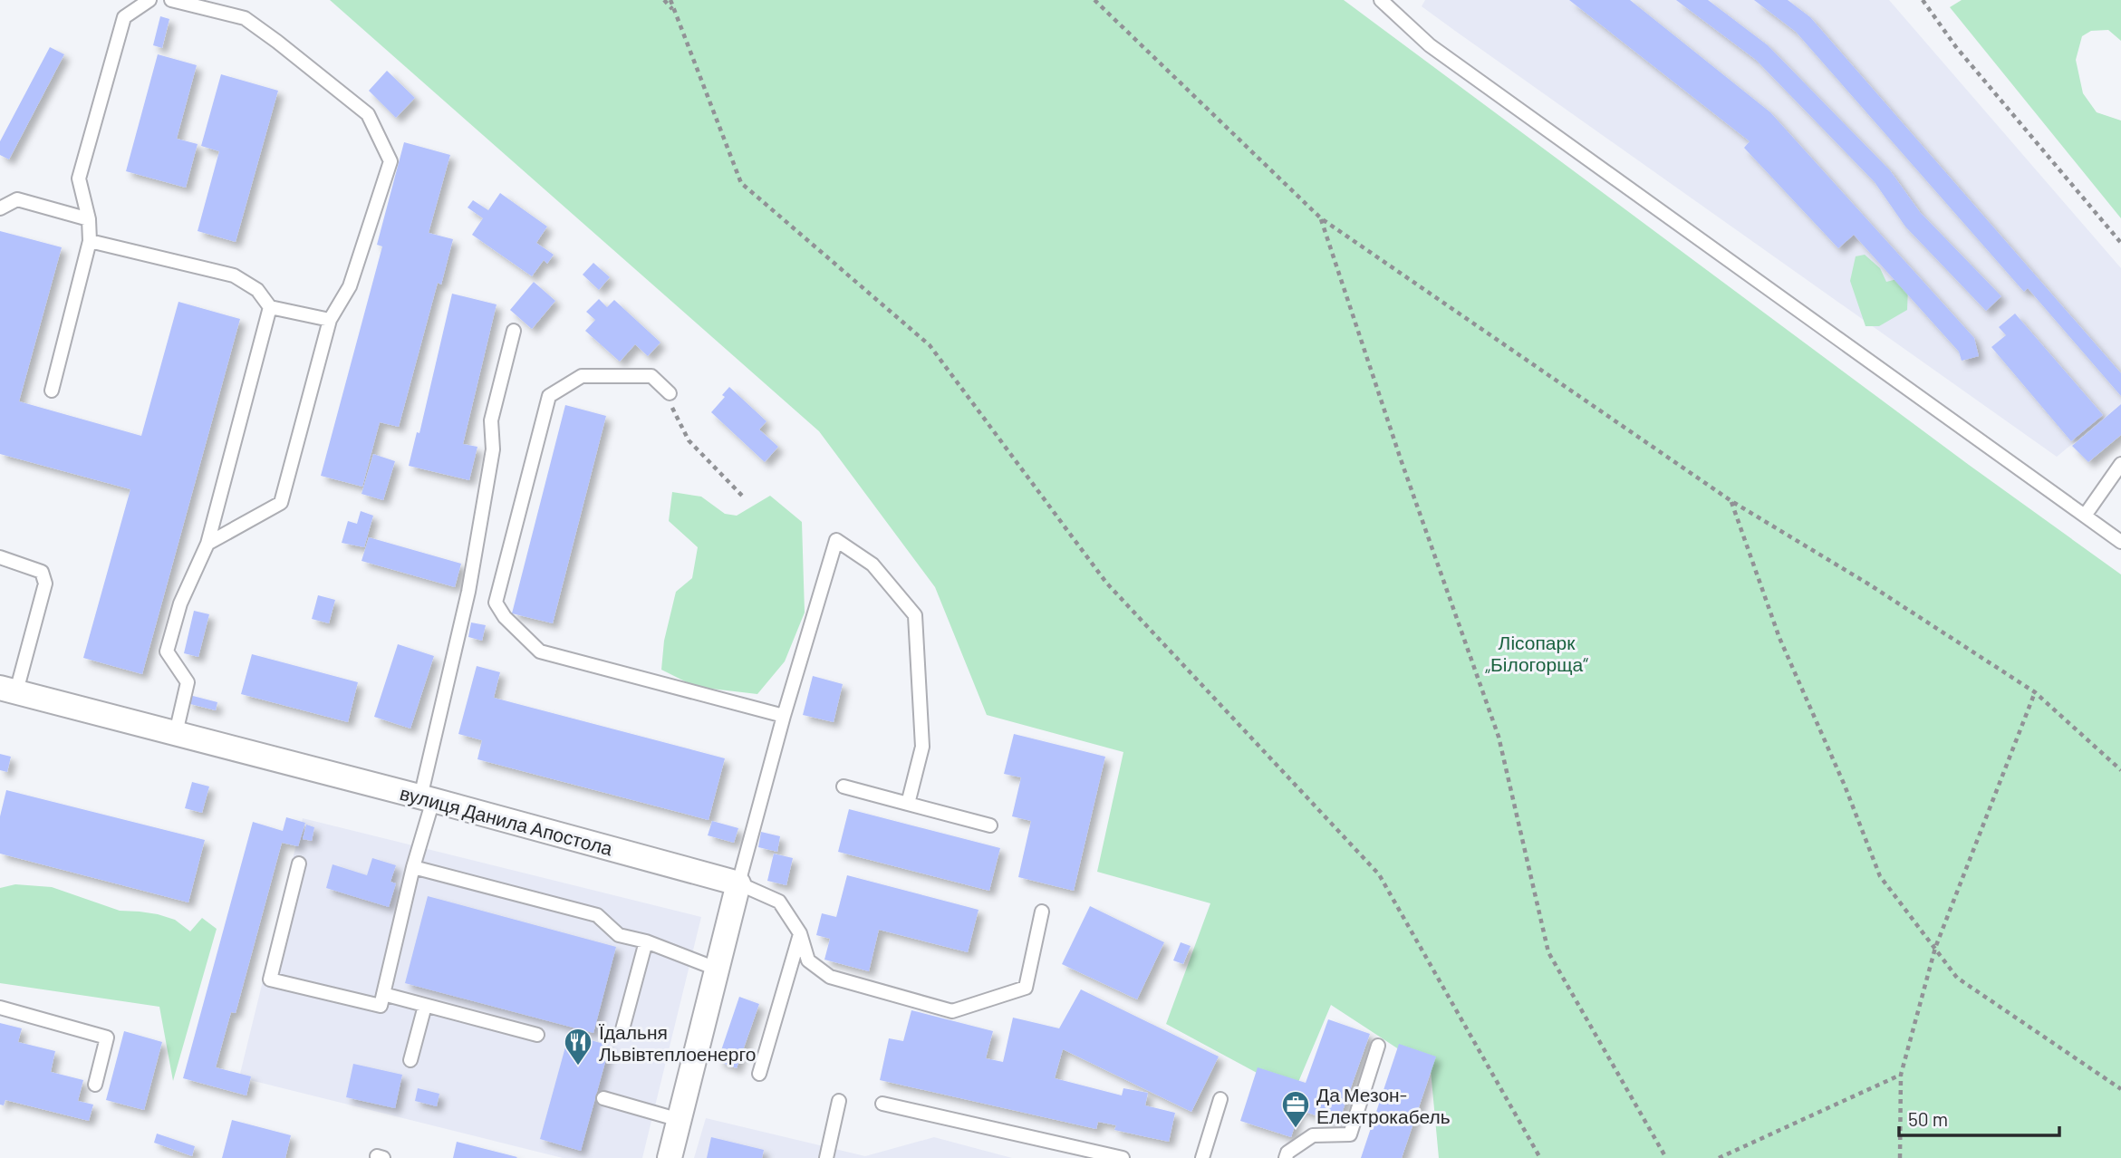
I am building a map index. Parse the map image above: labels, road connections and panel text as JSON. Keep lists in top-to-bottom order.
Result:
{
  "streets": {
    "street": ["вулиця Данила Апостола"]
  },
  "parks": ["Лісопарк „Білогорща“"],
  "places": {
    "restaurant": ["Їдальня Львівтеплоенерго"],
    "office": ["Да Мезон- Електрокабель"]
  },
  "scale_bar": "50 m"
}
